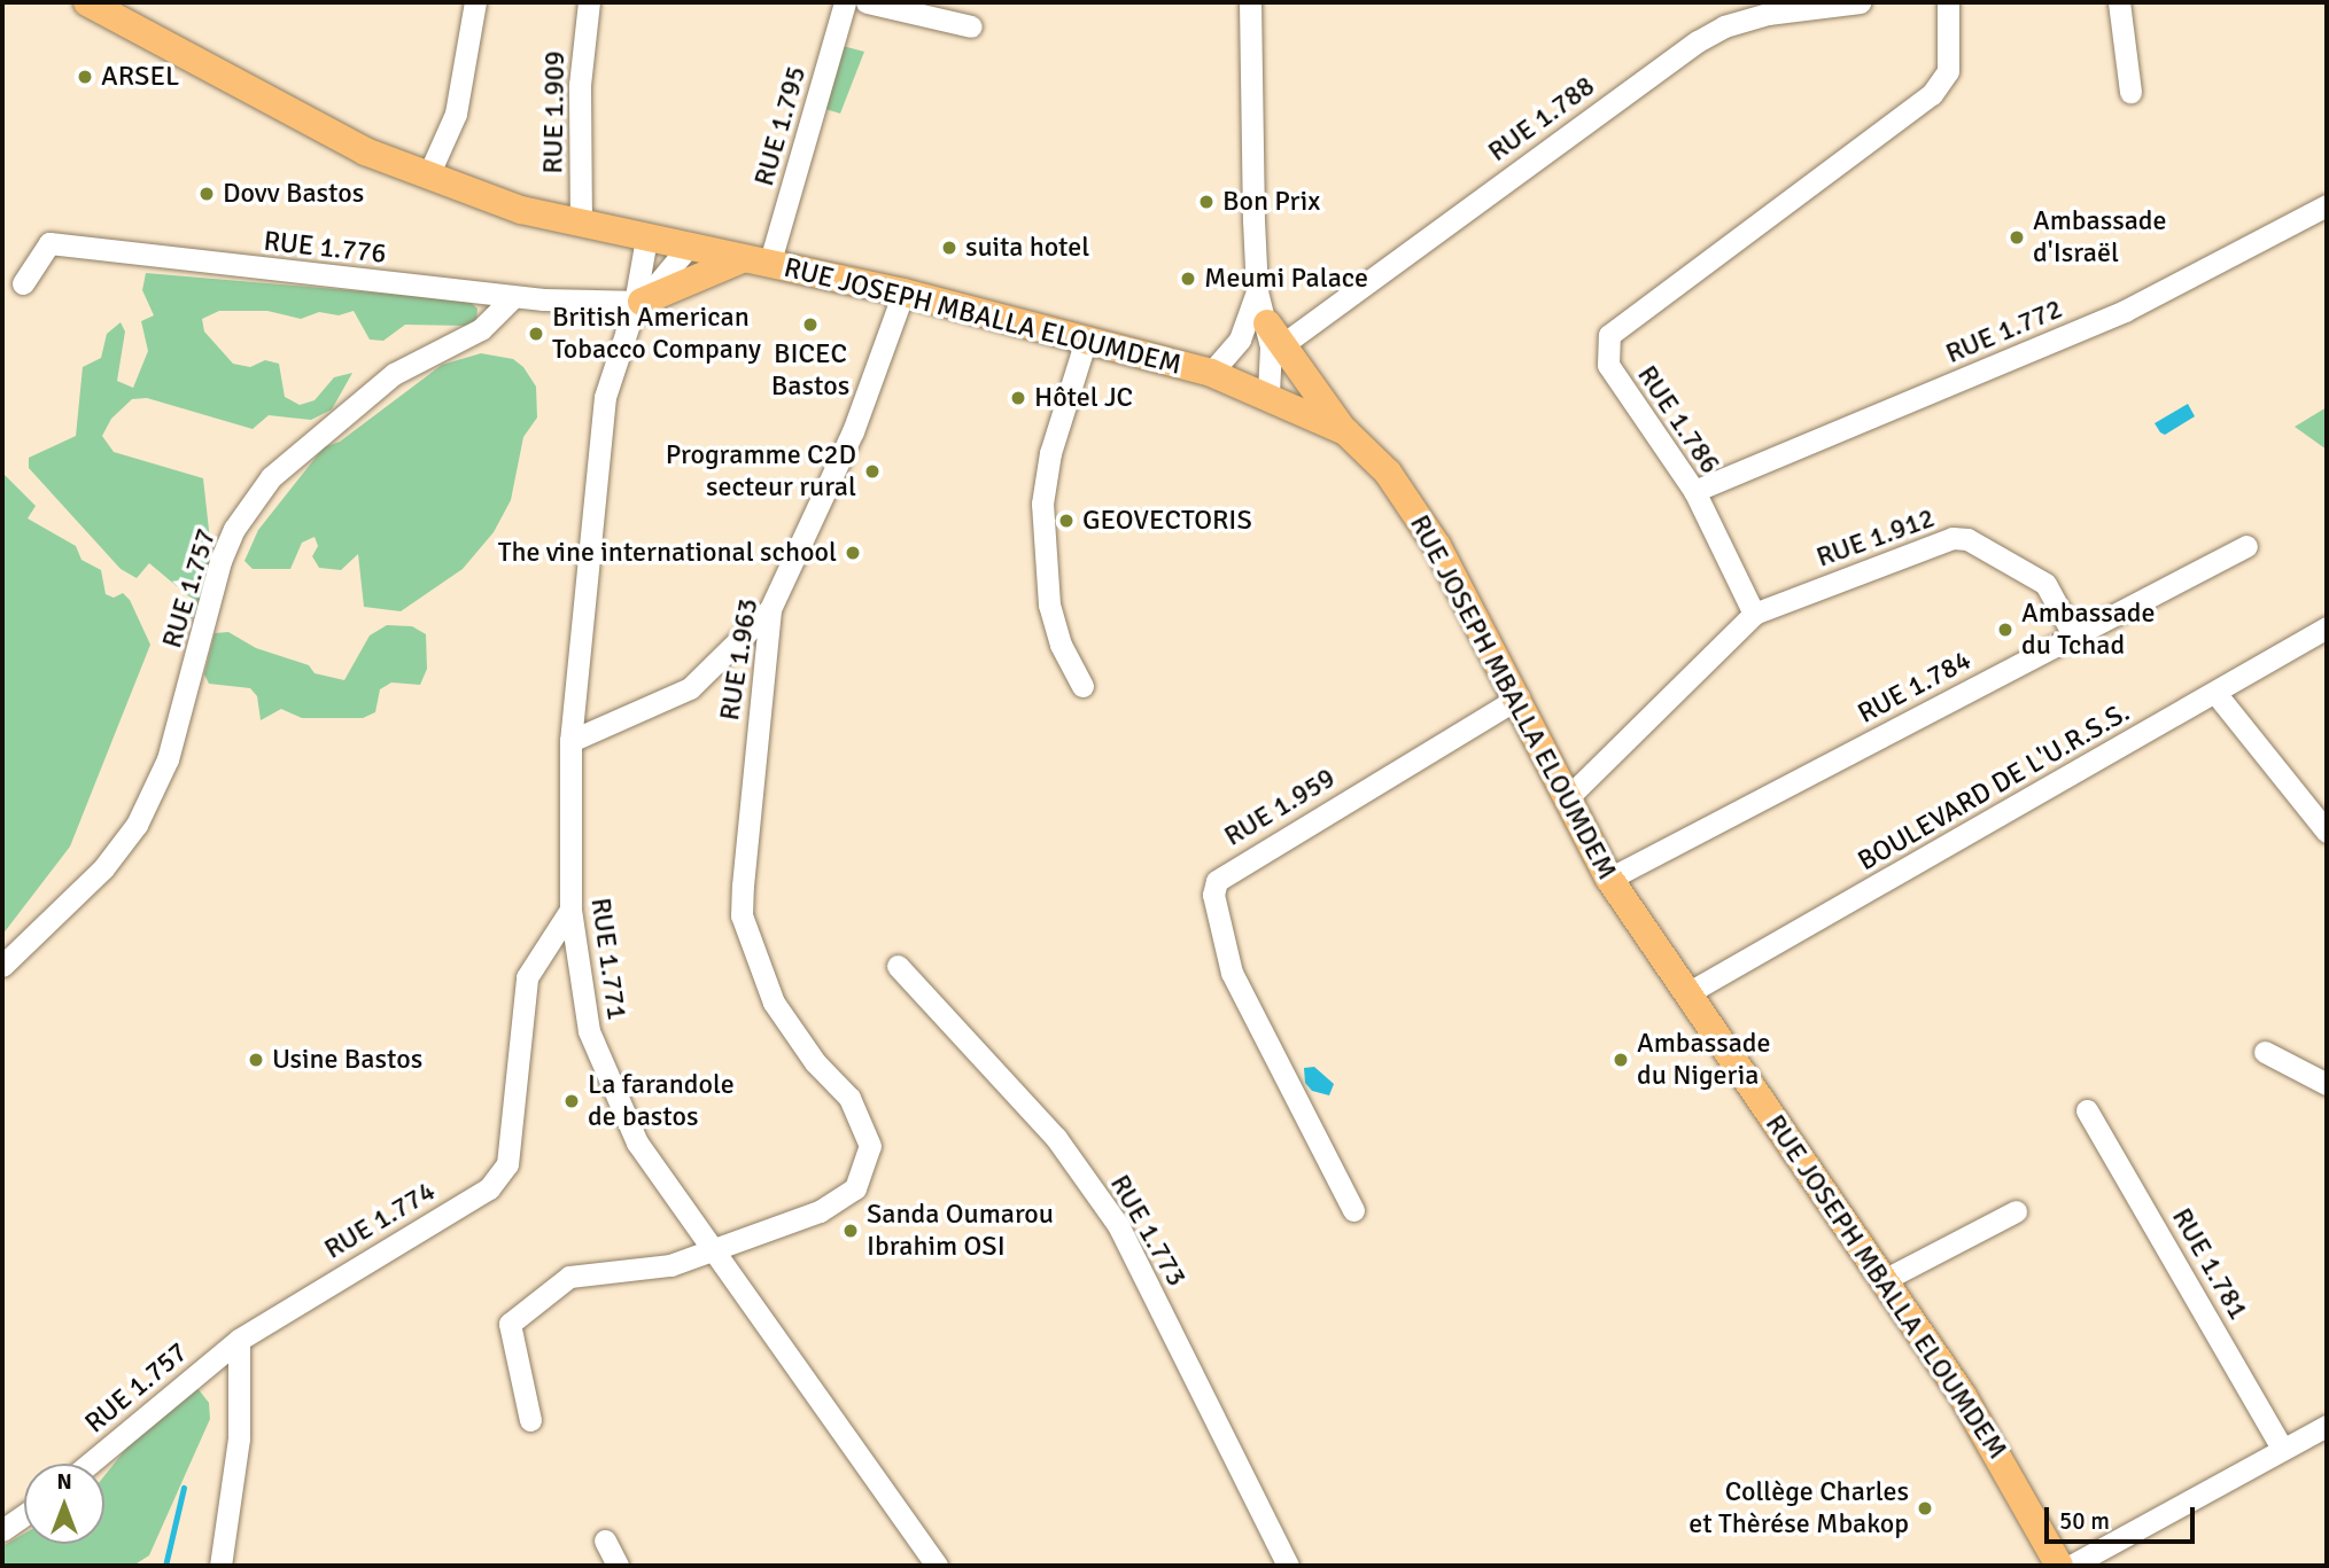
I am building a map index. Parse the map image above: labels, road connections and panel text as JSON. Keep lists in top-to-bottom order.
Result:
{
  "streets": {
    "main road": ["RUE JOSEPH MBALLA ELOUMDEM"],
    "street": [
      "RUE 1.909",
      "RUE 1.788",
      "RUE 1.795",
      "RUE 1.776",
      "RUE 1.772",
      "RUE 1.786",
      "RUE 1.912",
      "RUE 1.757",
      "RUE 1.963",
      "RUE 1.784",
      "BOULEVARD DE L'U.R.S.S.",
      "RUE 1.959",
      "RUE 1.771",
      "RUE 1.774",
      "RUE 1.773",
      "RUE 1.781"
    ]
  },
  "crossings": [
    ["RUE 1.909", "RUE JOSEPH MBALLA ELOUMDEM"],
    ["RUE 1.795", "RUE JOSEPH MBALLA ELOUMDEM"],
    ["RUE 1.776", "RUE 1.757"],
    ["RUE 1.776", "RUE 1.771"],
    ["RUE JOSEPH MBALLA ELOUMDEM", "RUE 1.963"],
    ["RUE JOSEPH MBALLA ELOUMDEM", "RUE 1.784"],
    ["RUE JOSEPH MBALLA ELOUMDEM", "BOULEVARD DE L'U.R.S.S."],
    ["RUE JOSEPH MBALLA ELOUMDEM", "RUE 1.959"],
    ["RUE JOSEPH MBALLA ELOUMDEM", "RUE 1.771"],
    ["RUE 1.772", "RUE 1.786"],
    ["RUE 1.786", "RUE 1.912"],
    ["RUE 1.912", "RUE 1.784"],
    ["RUE 1.757", "RUE 1.774"],
    ["RUE 1.963", "RUE 1.771"],
    ["RUE 1.771", "RUE 1.774"]
  ],
  "places": [
    "ARSEL",
    "Dovv Bastos",
    "Bon Prix",
    "Ambassade d'Israël",
    "suita hotel",
    "Meumi Palace",
    "BICEC Bastos",
    "British American Tobacco Company",
    "Hôtel JC",
    "Programme C2D secteur rural",
    "GEOVECTORIS",
    "The vine international school",
    "Ambassade du Tchad",
    "Usine Bastos",
    "Ambassade du Nigeria",
    "La farandole de bastos",
    "Sanda Oumarou Ibrahim OSI",
    "Collège Charles et Thèrése Mbakop"
  ],
  "scale_bar": "50 m",
  "north": "top"
}
